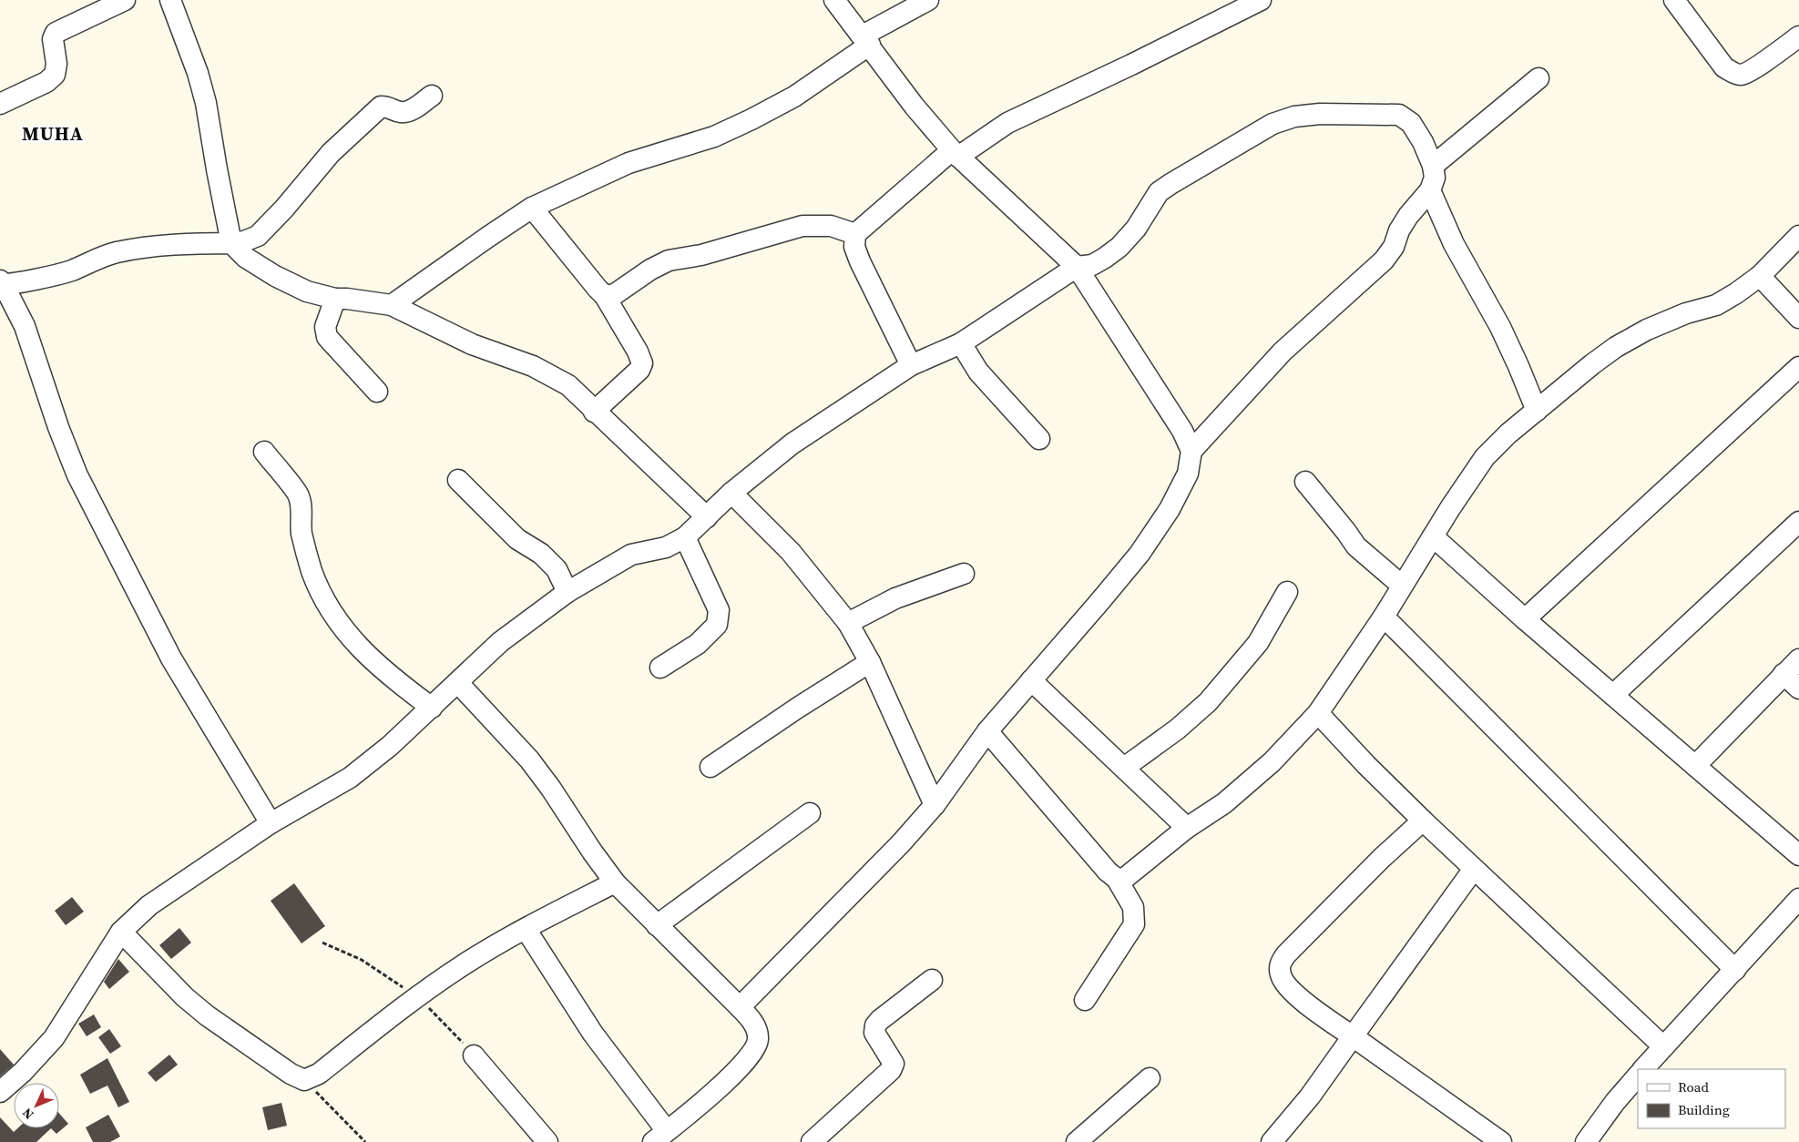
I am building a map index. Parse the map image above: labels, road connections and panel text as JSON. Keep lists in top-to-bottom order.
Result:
{
  "districts": ["MUHA"],
  "legend": ["Road", "Building"],
  "north": "bottom left"
}
